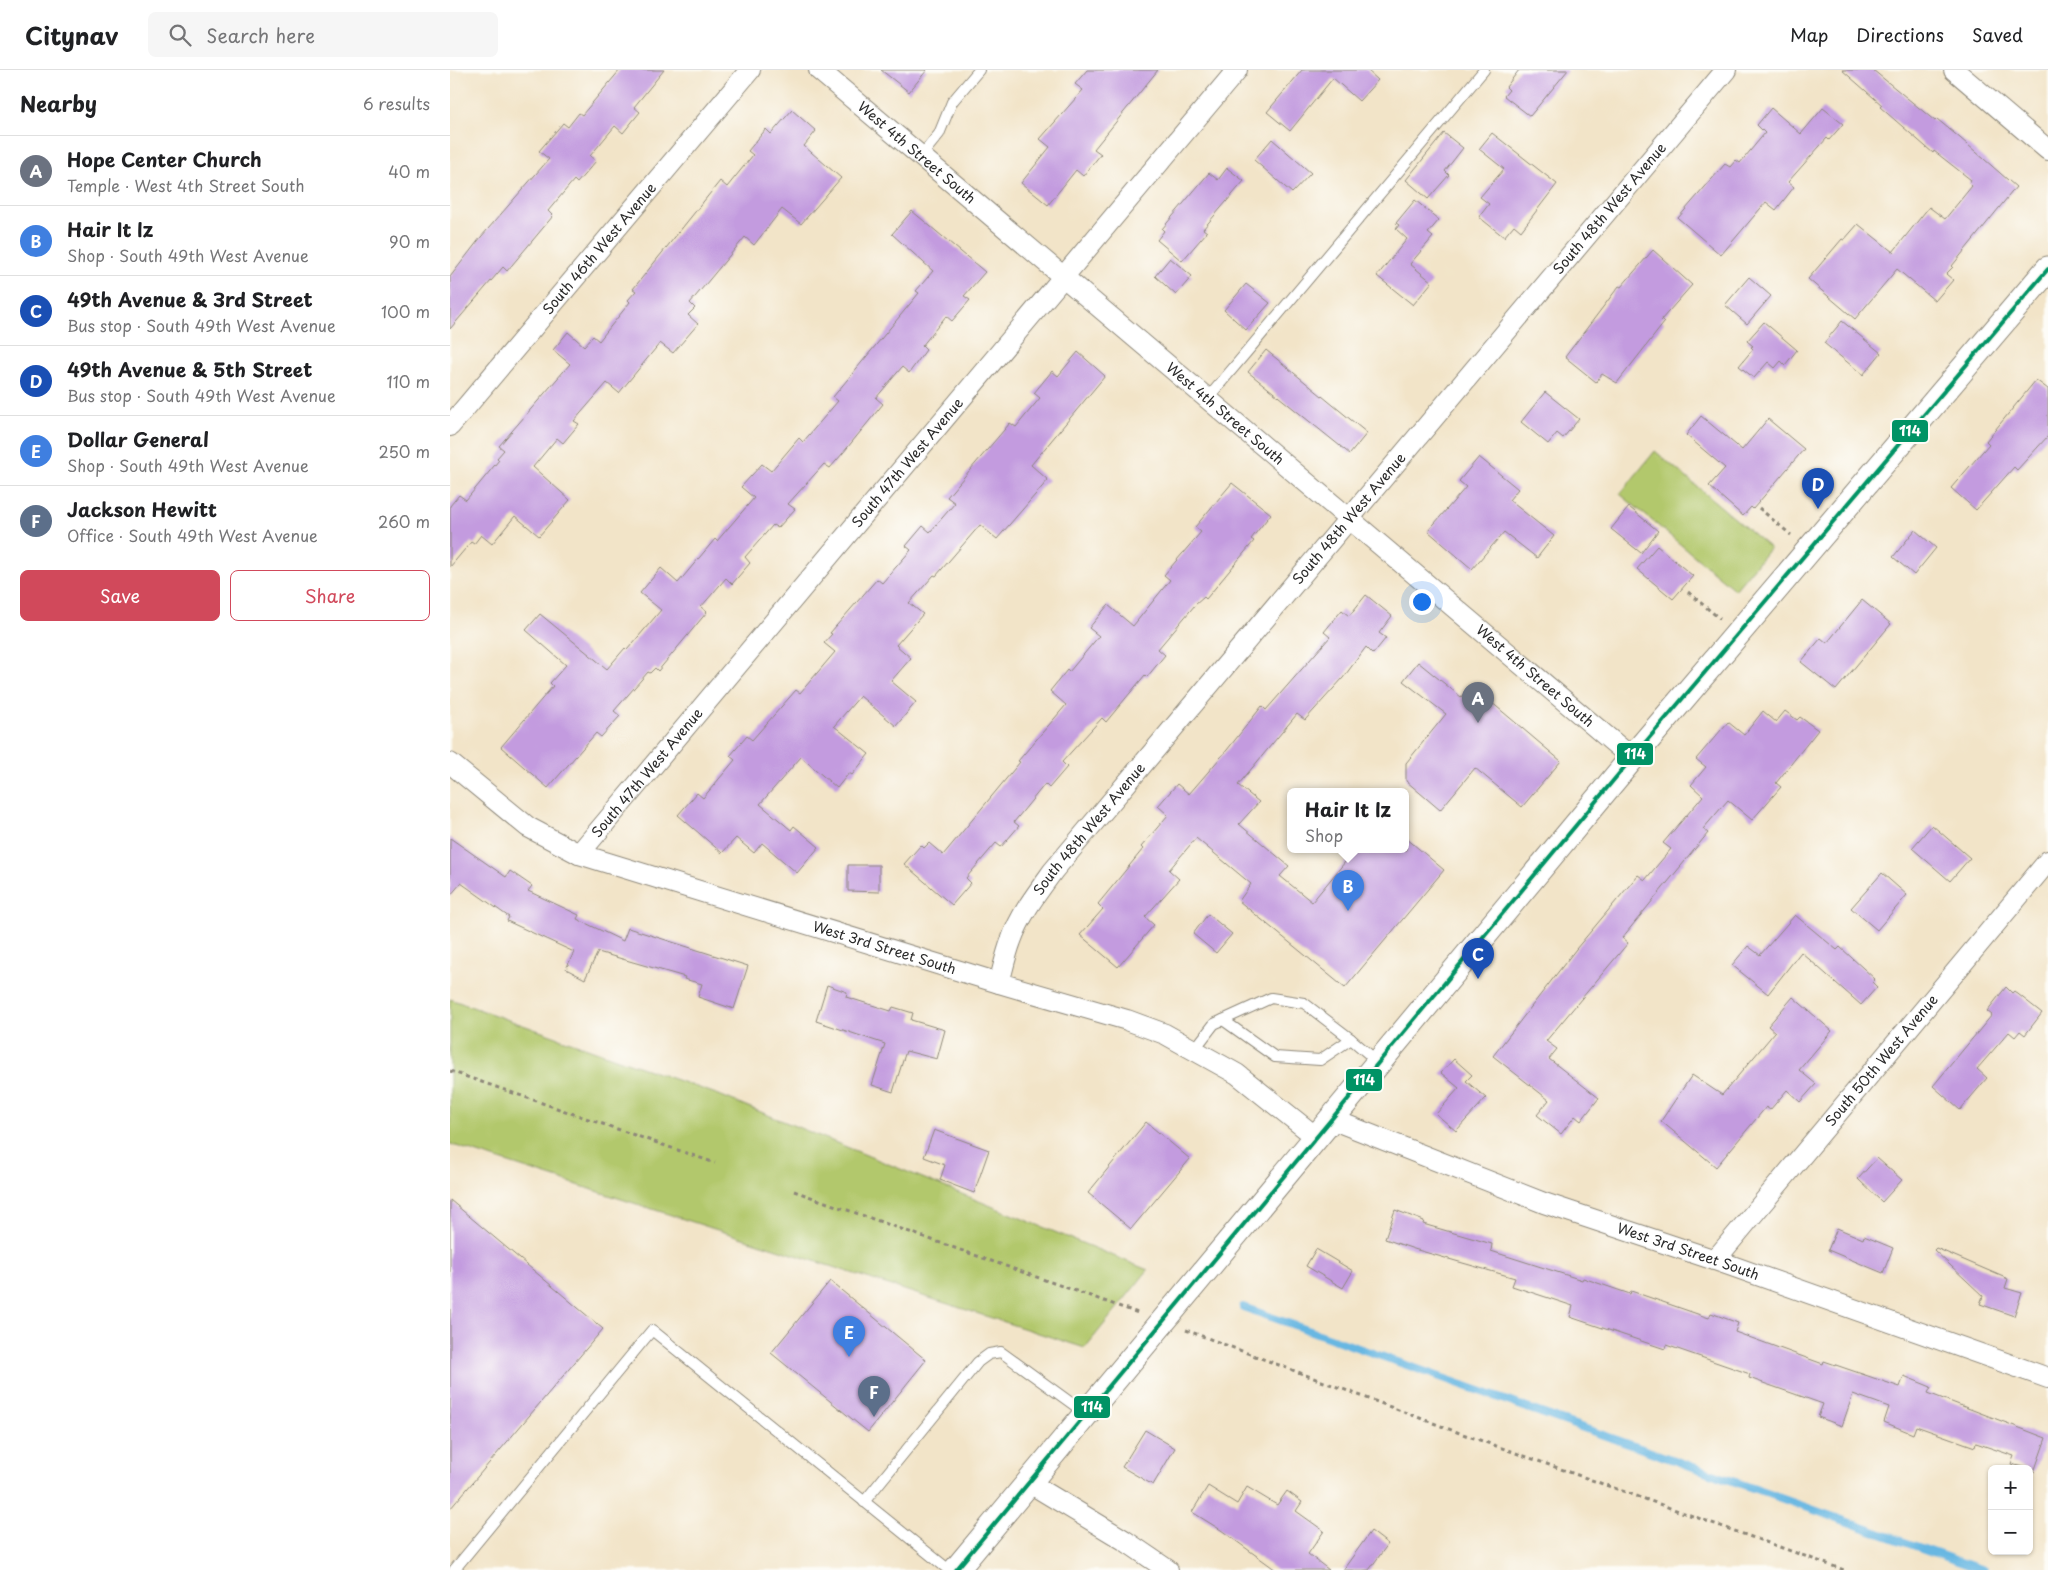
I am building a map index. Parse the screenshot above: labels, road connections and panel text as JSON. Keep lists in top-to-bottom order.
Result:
{
  "streets": {
    "street": [
      "West 4th Street South",
      "South 48th West Avenue",
      "South 46th West Avenue",
      "South 47th West Avenue",
      "West 3rd Street South",
      "South 50th West Avenue"
    ]
  },
  "crossings": [
    ["West 4th Street South", "South 48th West Avenue"],
    ["West 4th Street South", "South 47th West Avenue"],
    ["South 48th West Avenue", "West 3rd Street South"],
    ["South 47th West Avenue", "West 3rd Street South"],
    ["West 3rd Street South", "South 50th West Avenue"]
  ],
  "lines": ["transit line 114"],
  "page": {
    "header": "Citynav",
    "search": "Search here",
    "nav": ["Map", "Directions", "Saved"],
    "heading": ["Nearby", "6 results"],
    "list": [
      {
        "mark": "A",
        "name": "Hope Center Church",
        "note": "Temple · West 4th Street South",
        "value": "40 m"
      },
      {
        "mark": "B",
        "name": "Hair It Iz",
        "note": "Shop · South 49th West Avenue",
        "value": "90 m"
      },
      {
        "mark": "C",
        "name": "49th Avenue & 3rd Street",
        "note": "Bus stop · South 49th West Avenue",
        "value": "100 m"
      },
      {
        "mark": "D",
        "name": "49th Avenue & 5th Street",
        "note": "Bus stop · South 49th West Avenue",
        "value": "110 m"
      },
      {
        "mark": "E",
        "name": "Dollar General",
        "note": "Shop · South 49th West Avenue",
        "value": "250 m"
      },
      {
        "mark": "F",
        "name": "Jackson Hewitt",
        "note": "Office · South 49th West Avenue",
        "value": "260 m"
      }
    ],
    "pins": [
      "D",
      "A",
      "B",
      "C",
      "E",
      "F"
    ],
    "buttons": ["Save", "Share"],
    "popup": ["Hair It Iz", "Shop"],
    "map_buttons": ["+", "−"]
  }
}
